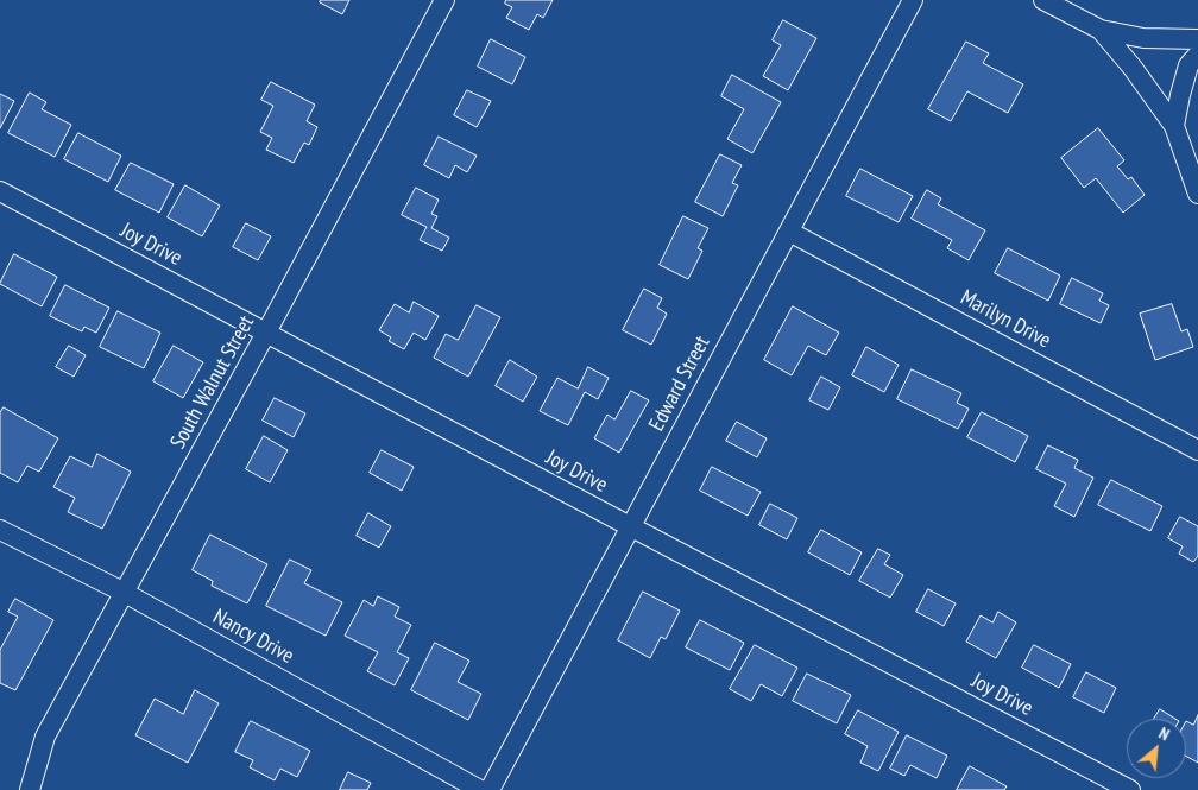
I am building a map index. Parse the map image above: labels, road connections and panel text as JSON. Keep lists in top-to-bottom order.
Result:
{
  "streets": {
    "street": [
      "Joy Drive",
      "Marilyn Drive",
      "South Walnut Street",
      "Edward Street",
      "Nancy Drive"
    ]
  },
  "crossings": [
    ["Joy Drive", "South Walnut Street"],
    ["Joy Drive", "Edward Street"],
    ["Marilyn Drive", "Edward Street"],
    ["South Walnut Street", "Nancy Drive"]
  ],
  "north": "top right"
}
